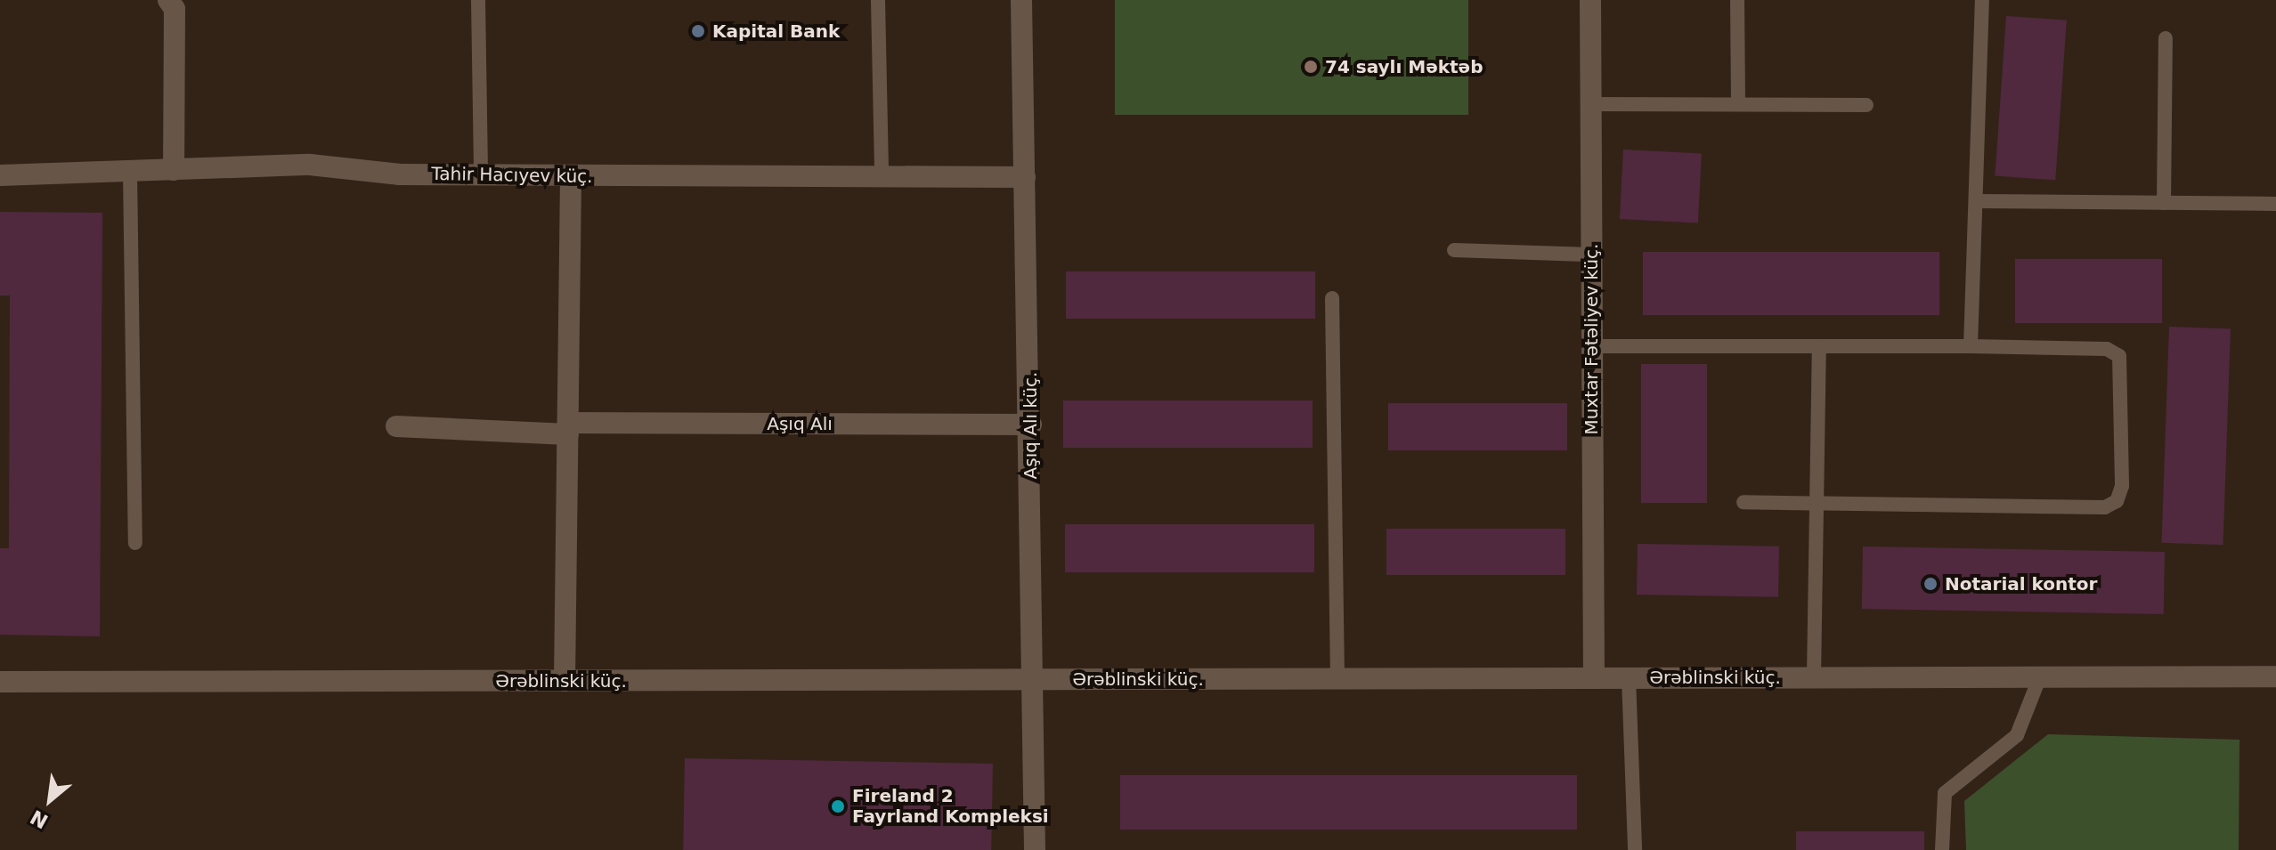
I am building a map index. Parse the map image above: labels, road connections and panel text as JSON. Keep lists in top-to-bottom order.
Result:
{
  "streets": {
    "street": [
      "Tahir Hacıyev küç.",
      "Muxtar Fətəliyev küç.",
      "Aşıq Alı",
      "Aşıq Alı küç.",
      "Ərəblinski küç."
    ]
  },
  "crossings": [
    ["Tahir Hacıyev küç.", "Aşıq Alı küç."],
    ["Muxtar Fətəliyev küç.", "Ərəblinski küç."],
    ["Aşıq Alı", "Aşıq Alı küç."],
    ["Aşıq Alı küç.", "Ərəblinski küç."]
  ],
  "places": [
    "Kapital Bank",
    "74 saylı Məktəb",
    "Notarial kontor",
    "Fireland 2 Fayrland Kompleksi"
  ],
  "north": "bottom left"
}
